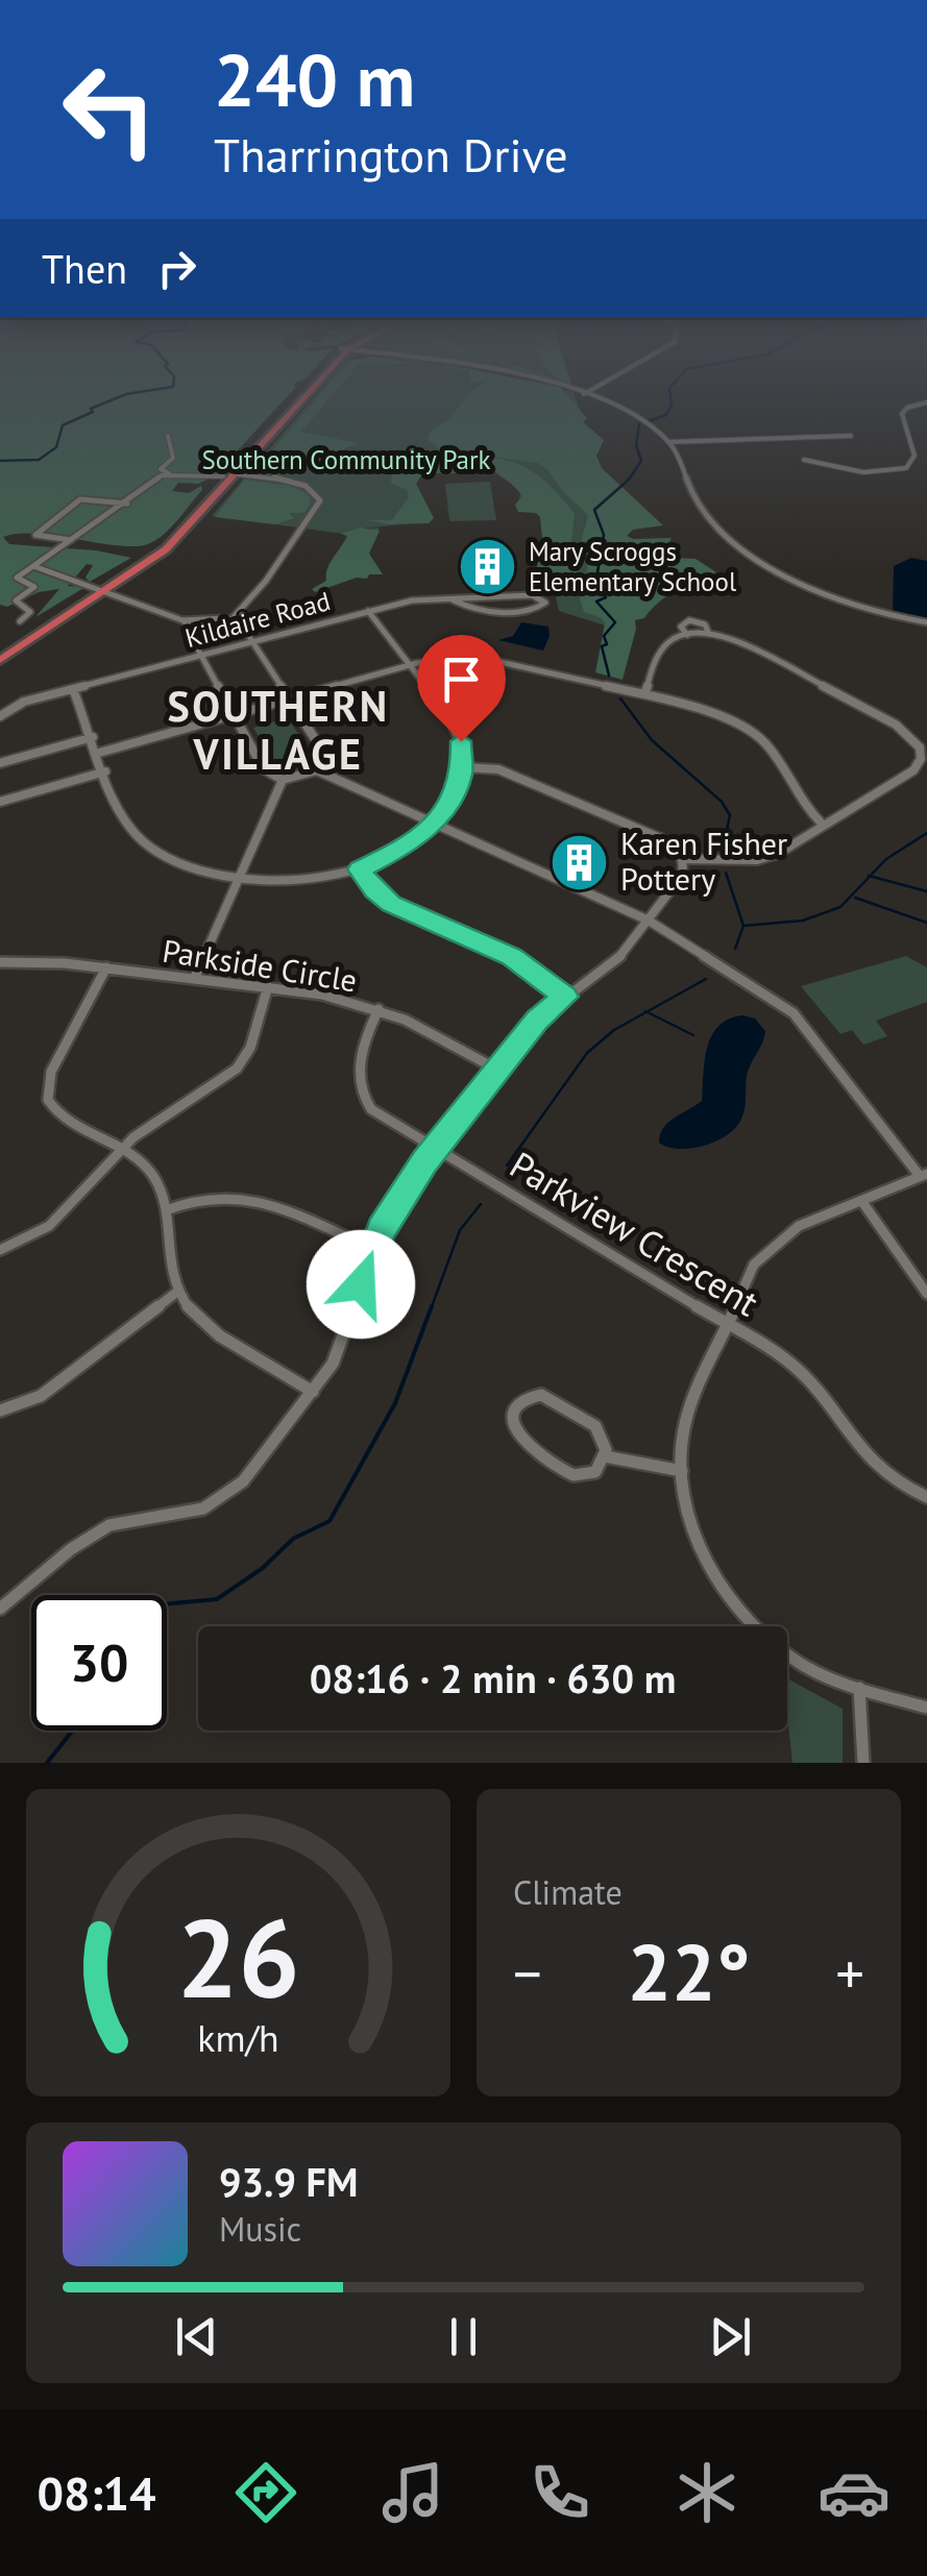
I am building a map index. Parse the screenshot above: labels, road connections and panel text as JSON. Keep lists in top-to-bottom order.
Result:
{
  "streets": {
    "street": ["Kildaire Road", "Parkside Circle", "Parkview Crescent"]
  },
  "crossings": [
    ["Parkside Circle", "Parkview Crescent"]
  ],
  "districts": ["SOUTHERN VILLAGE"],
  "parks": ["Southern Community Park"],
  "places": {
    "building": ["Mary Scroggs Elementary School", "Karen Fisher Pottery"]
  },
  "page": {
    "turn": ["240 m", "Tharrington Drive"],
    "then": "Then",
    "limit": "30",
    "trip": "08:16 · 2 min · 630 m",
    "tile": "Climate",
    "heat": ["−", "22°", "+"],
    "song": ["93.9 FM", "Music"],
    "tabs": "08:14",
    "gauge": ["26", "km/h"]
  }
}
